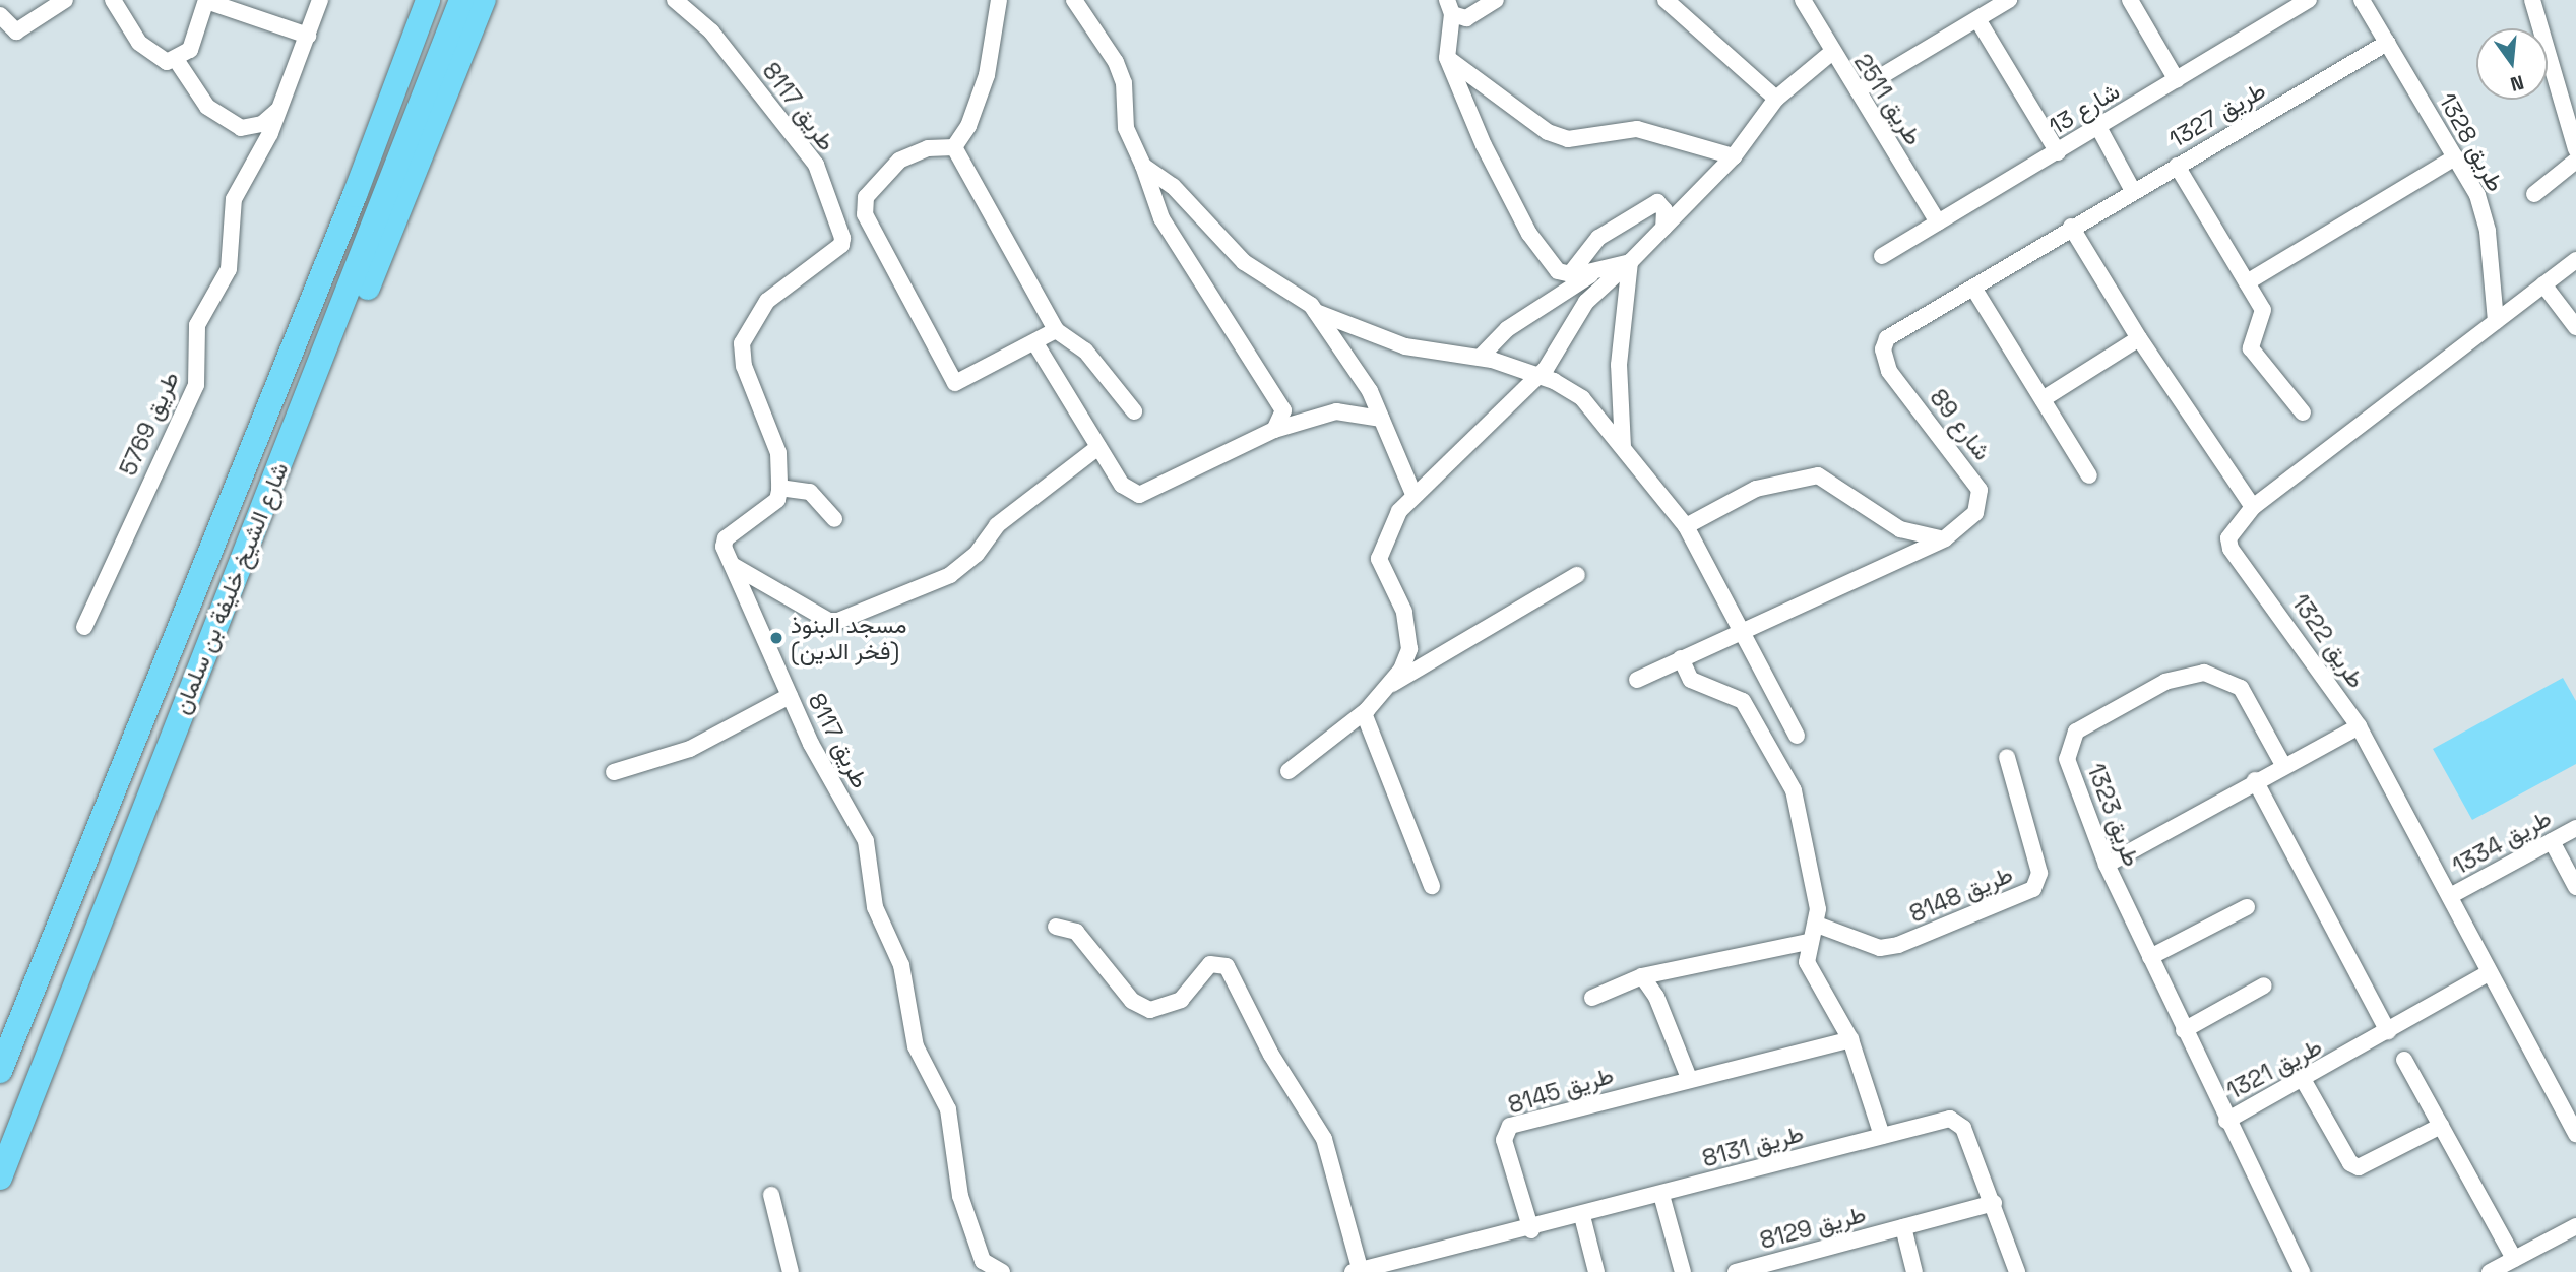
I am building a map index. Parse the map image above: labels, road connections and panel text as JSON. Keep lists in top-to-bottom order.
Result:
{
  "streets": {
    "highway": ["شارع الشيخ خليفة بن سلمان"],
    "street": [
      "طريق 2511",
      "طريق 8117",
      "شارع 13",
      "طريق 1327",
      "طريق 1328",
      "طريق 5769",
      "شارع 89",
      "طريق 1322",
      "طريق 1323",
      "طريق 1334",
      "طريق 8148",
      "طريق 1321",
      "طريق 8145",
      "طريق 8131",
      "طريق 8129"
    ]
  },
  "crossings": [
    ["طريق 2511", "شارع 13"],
    ["طريق 1327", "طريق 1328"],
    ["طريق 1327", "شارع 89"],
    ["طريق 1328", "طريق 1322"],
    ["طريق 1322", "طريق 1334"],
    ["طريق 1322", "طريق 1321"],
    ["طريق 1323", "طريق 1321"],
    ["طريق 8145", "طريق 8131"],
    ["طريق 8131", "طريق 8129"]
  ],
  "places": ["مسجد البنوذ (فخر الدين)"],
  "north": "bottom"
}
